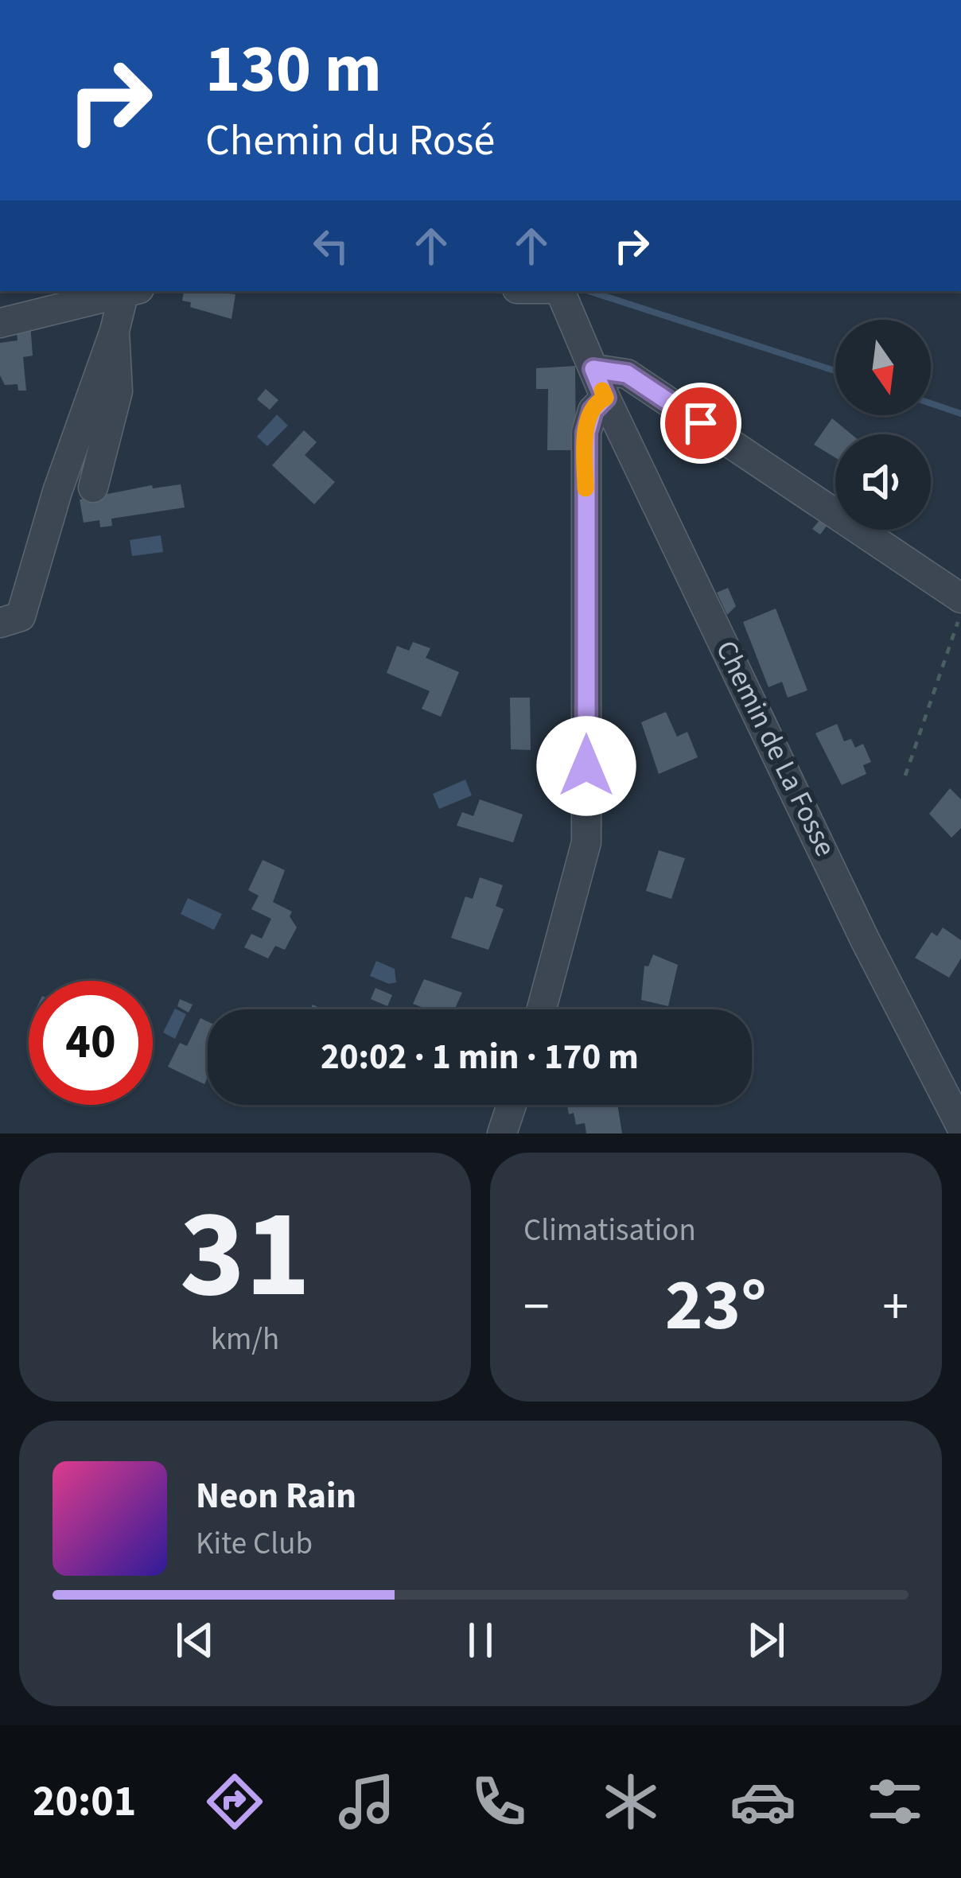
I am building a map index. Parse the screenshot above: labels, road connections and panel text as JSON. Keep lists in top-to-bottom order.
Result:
{
  "streets": {
    "street": ["Chemin de La Fosse"]
  },
  "north": "bottom",
  "page": {
    "turn": ["130 m", "Chemin du Rosé"],
    "limit": "40",
    "trip": "20:02 · 1 min · 170 m",
    "tile": [
      ["31", "km/h"],
      "Climatisation"
    ],
    "heat": ["−", "23°", "+"],
    "song": ["Neon Rain", "Kite Club"],
    "tabs": "20:01"
  }
}
